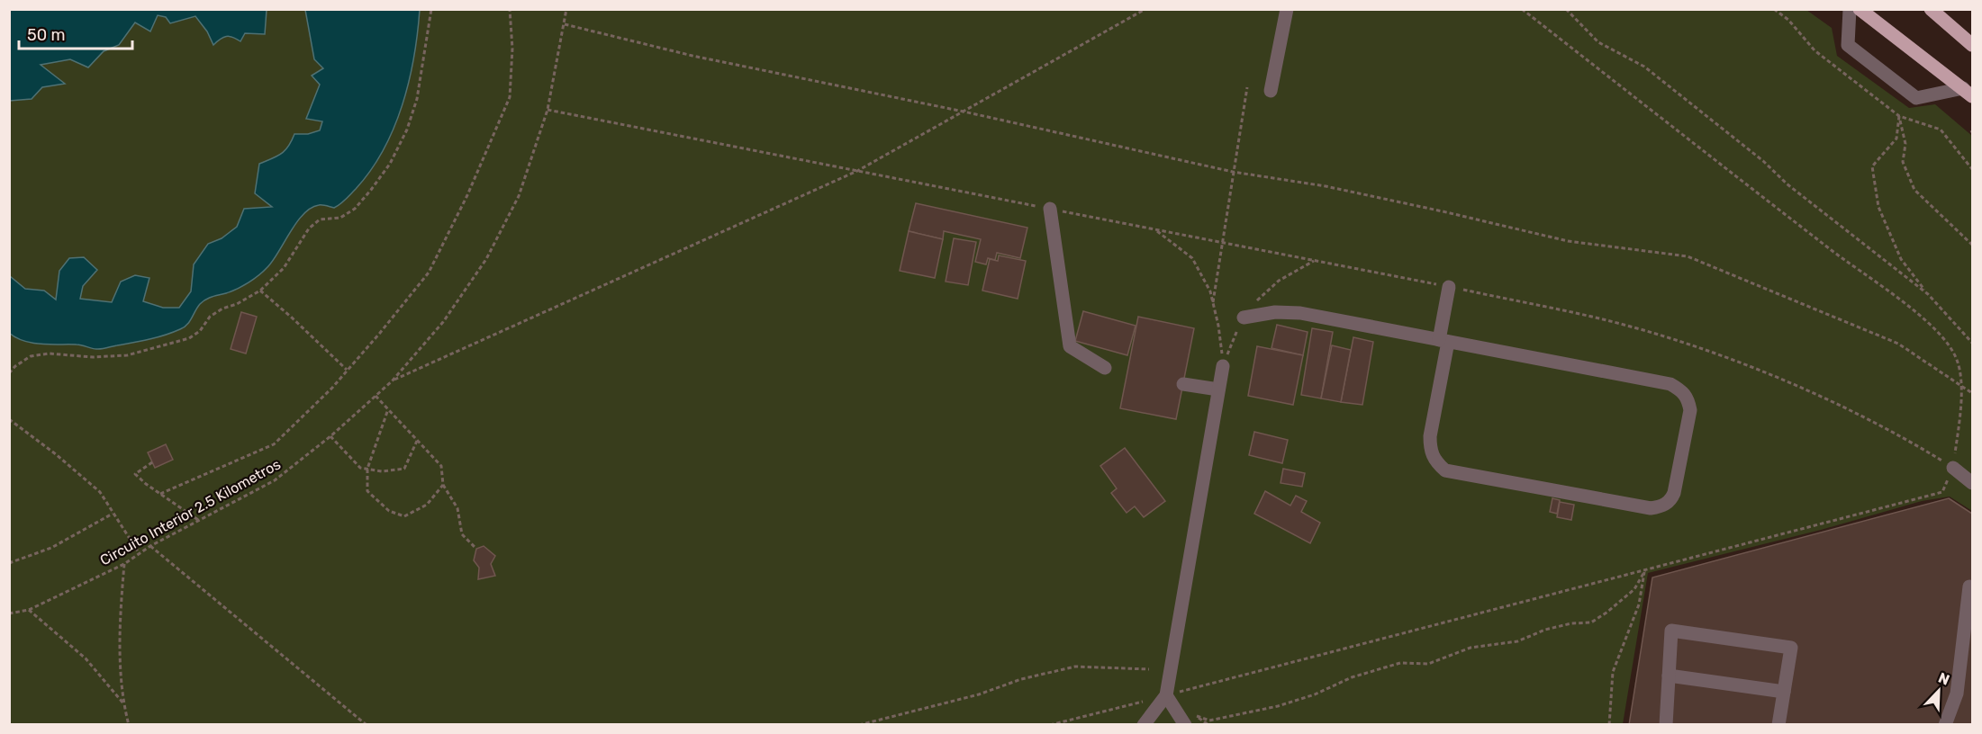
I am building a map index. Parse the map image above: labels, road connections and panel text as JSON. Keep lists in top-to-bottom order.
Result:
{
  "streets": {
    "path": ["Circuito Interior 2.5 Kilometros"]
  },
  "scale_bar": "50 m",
  "north": "top right"
}
